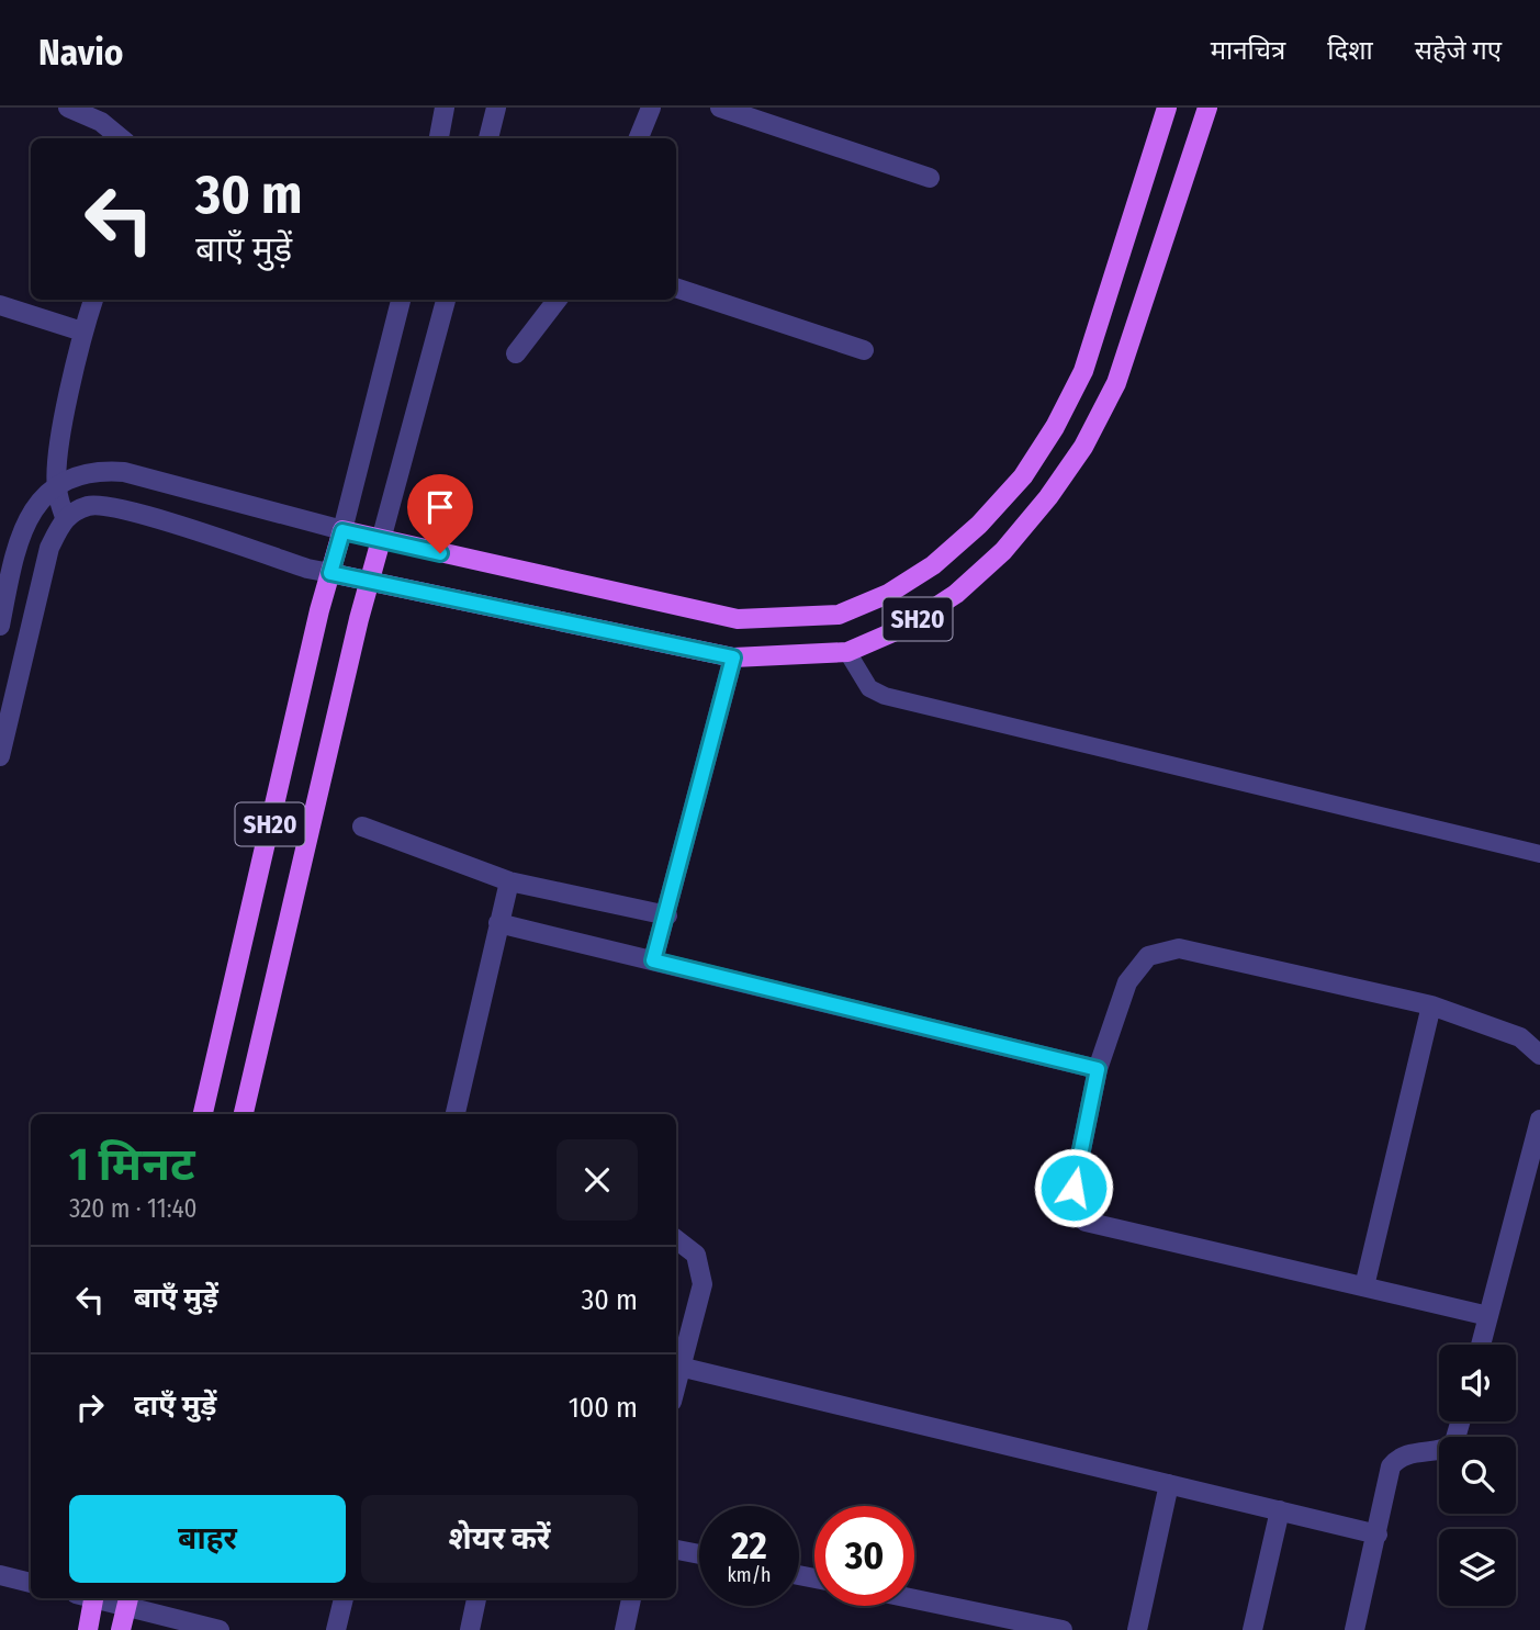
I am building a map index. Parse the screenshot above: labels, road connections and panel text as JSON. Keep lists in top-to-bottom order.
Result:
{
  "streets": {
    "main road": ["SH20"]
  },
  "page": {
    "header": "Navio",
    "nav": ["मानचित्र", "दिशा", "सहेजे गए"],
    "turn": ["30 m", "बाएँ मुड़ें"],
    "heading": ["1 मिनट", "320 m · 11:40"],
    "list": [
      {
        "name": "बाएँ मुड़ें",
        "value": "30 m"
      },
      {
        "name": "दाएँ मुड़ें",
        "value": "100 m"
      }
    ],
    "buttons": ["बाहर", "शेयर करें"],
    "speed": "22 km/h",
    "limit": "30"
  }
}
